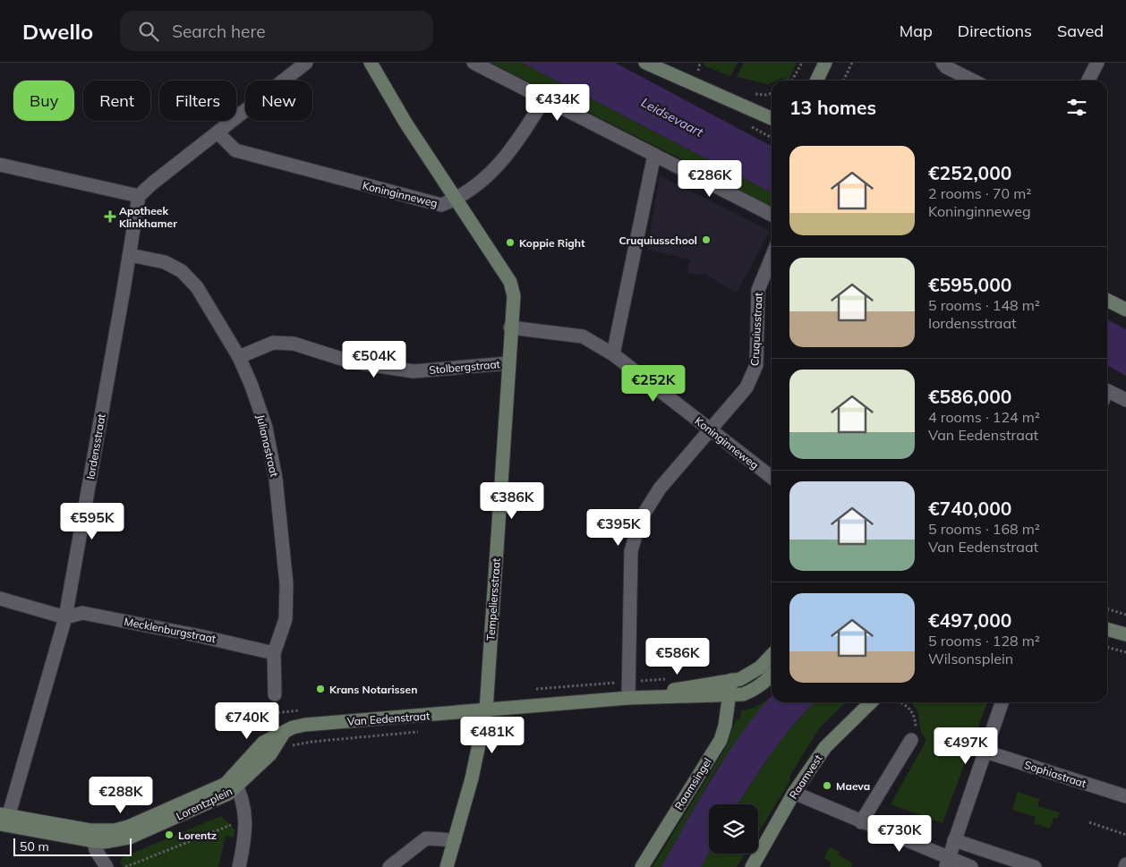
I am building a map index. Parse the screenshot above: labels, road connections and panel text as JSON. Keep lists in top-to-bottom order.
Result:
{
  "streets": {
    "main road": [
      "Tempeliersstraat",
      "Van Eedenstraat",
      "Raamvest",
      "Raamsingel",
      "Lorentzplein"
    ],
    "street": [
      "Koninginneweg",
      "Cruquiusstraat",
      "Stolbergstraat",
      "Julianastraat",
      "Iordensstraat",
      "Mecklenburgstraat",
      "Sophiastraat"
    ]
  },
  "crossings": [
    ["Koninginneweg", "Cruquiusstraat"],
    ["Koninginneweg", "Tempeliersstraat"],
    ["Cruquiusstraat", "Van Eedenstraat"],
    ["Stolbergstraat", "Julianastraat"],
    ["Stolbergstraat", "Tempeliersstraat"],
    ["Julianastraat", "Iordensstraat"],
    ["Julianastraat", "Mecklenburgstraat"],
    ["Iordensstraat", "Mecklenburgstraat"],
    ["Iordensstraat", "Lorentzplein"],
    ["Tempeliersstraat", "Van Eedenstraat"],
    ["Van Eedenstraat", "Raamsingel"],
    ["Van Eedenstraat", "Lorentzplein"]
  ],
  "water": ["Leidsevaart"],
  "places": {
    "health": ["Apotheek Klinkhamer"],
    "other": [
      "Cruquiusschool",
      "Koppie Right",
      "Krans Notarissen",
      "Maeva",
      "Lorentz"
    ]
  },
  "scale_bar": "50 m",
  "page": {
    "header": "Dwello",
    "search": "Search here",
    "nav": ["Map", "Directions", "Saved"],
    "chip": [
      "Buy",
      "Rent",
      "Filters",
      "New"
    ],
    "heading": "13 homes",
    "price": [
      "€434K",
      "€286K",
      "€504K",
      "€252K",
      "€386K",
      "€595K",
      "€395K",
      "€586K",
      "€740K",
      "€481K",
      "€497K",
      "€288K",
      "€730K"
    ],
    "list": [
      {
        "name": "€252,000",
        "note": "2 rooms · 70 m² · Koninginneweg"
      },
      {
        "name": "€595,000",
        "note": "5 rooms · 148 m² · Iordensstraat"
      },
      {
        "name": "€586,000",
        "note": "4 rooms · 124 m² · Van Eedenstraat"
      },
      {
        "name": "€740,000",
        "note": "5 rooms · 168 m² · Van Eedenstraat"
      },
      {
        "name": "€497,000",
        "note": "5 rooms · 128 m² · Wilsonsplein"
      }
    ],
    "scale": "50 m"
  }
}
